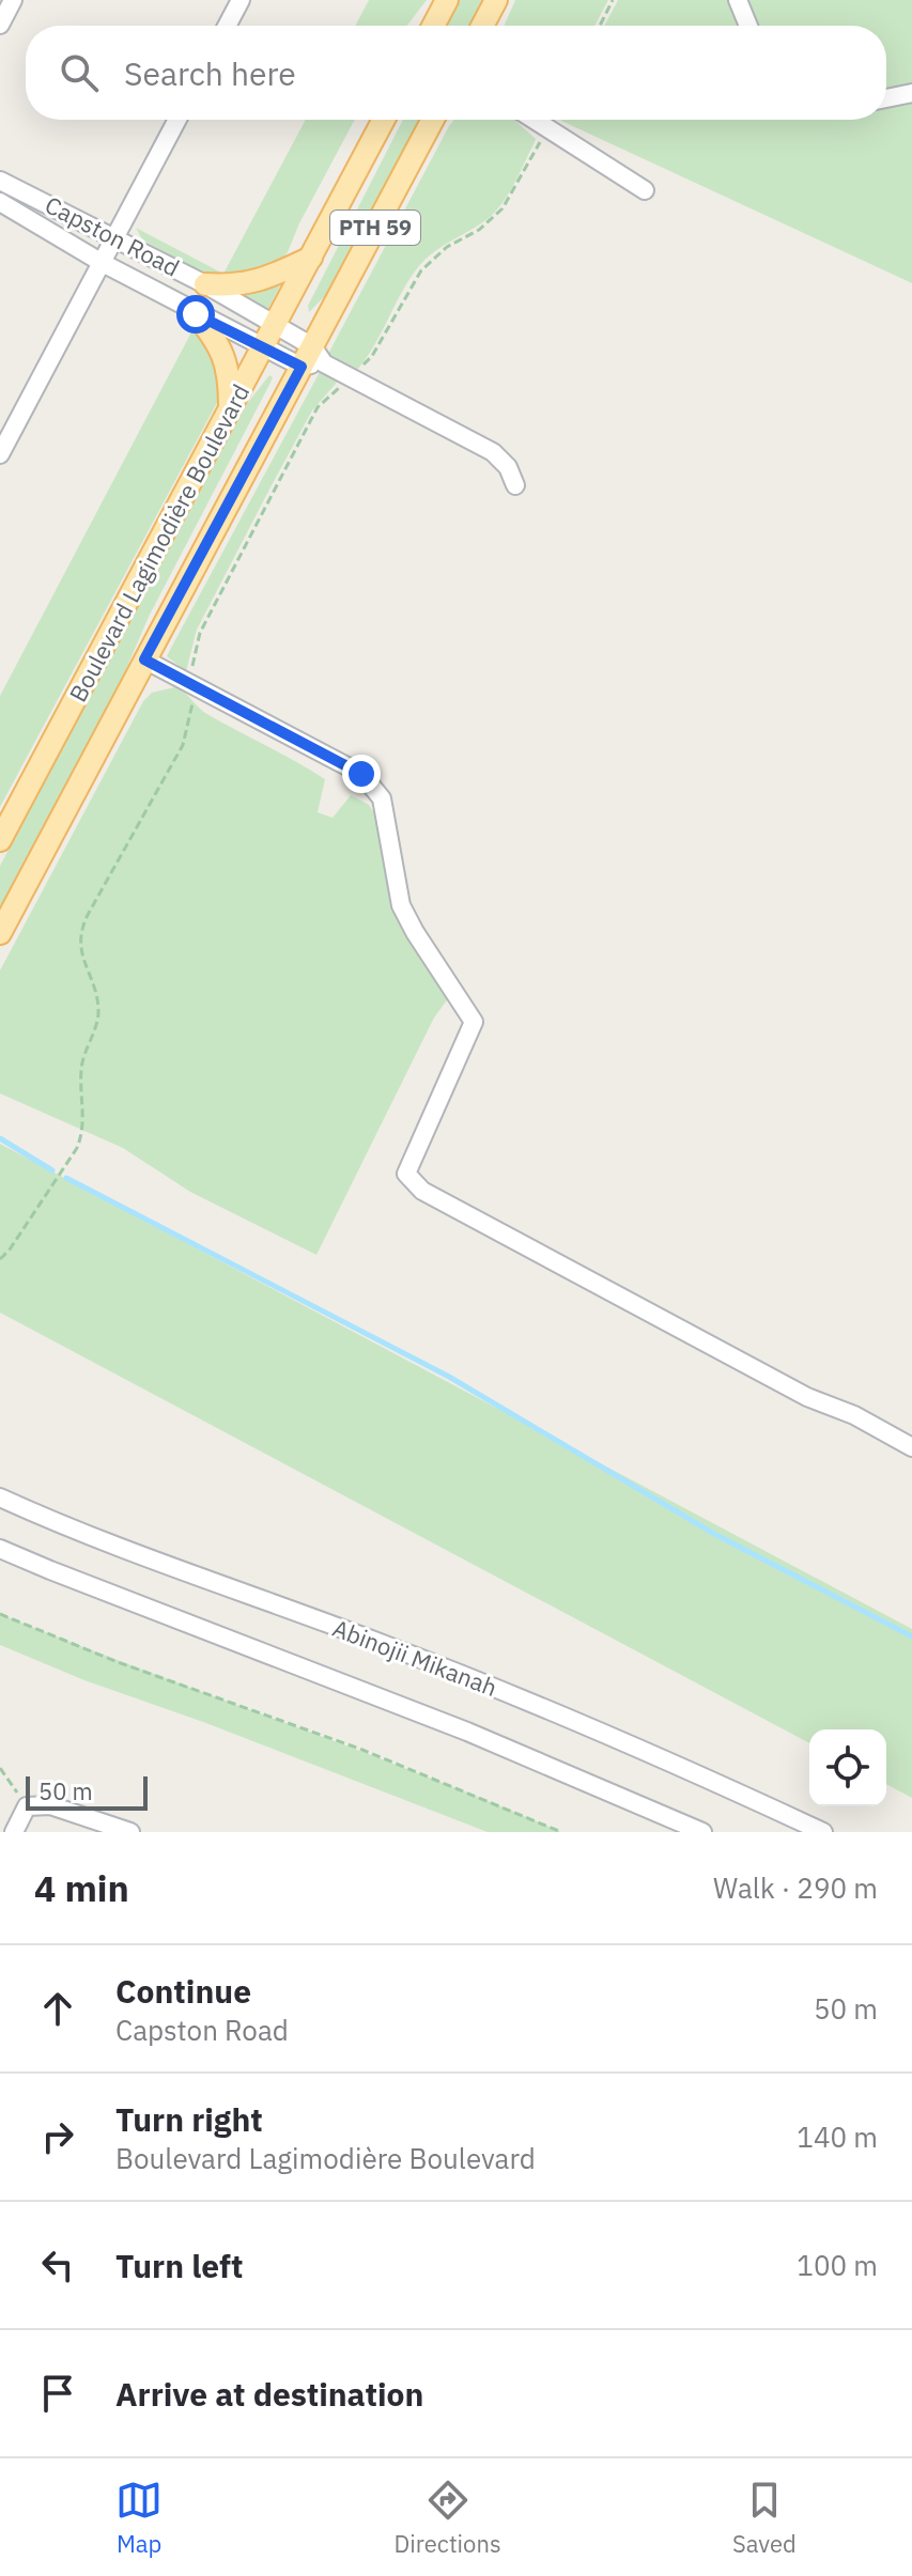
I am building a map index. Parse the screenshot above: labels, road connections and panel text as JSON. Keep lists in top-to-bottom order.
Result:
{
  "streets": {
    "main road": ["PTH 59", "Boulevard Lagimodière Boulevard"],
    "street": ["Capston Road", "Abinojii Mikanah"]
  },
  "crossings": [
    ["Capston Road", "Boulevard Lagimodière Boulevard"]
  ],
  "scale_bar": "50 m",
  "page": {
    "search": "Search here",
    "scale": "50 m",
    "heading": ["4 min", "Walk · 290 m"],
    "list": [
      ["Continue", "Capston Road", "50 m"],
      ["Turn right", "Boulevard Lagimodière Boulevard", "140 m"],
      ["Turn left", "100 m"],
      "Arrive at destination"
    ],
    "nav": ["Map", "Directions", "Saved"]
  }
}
